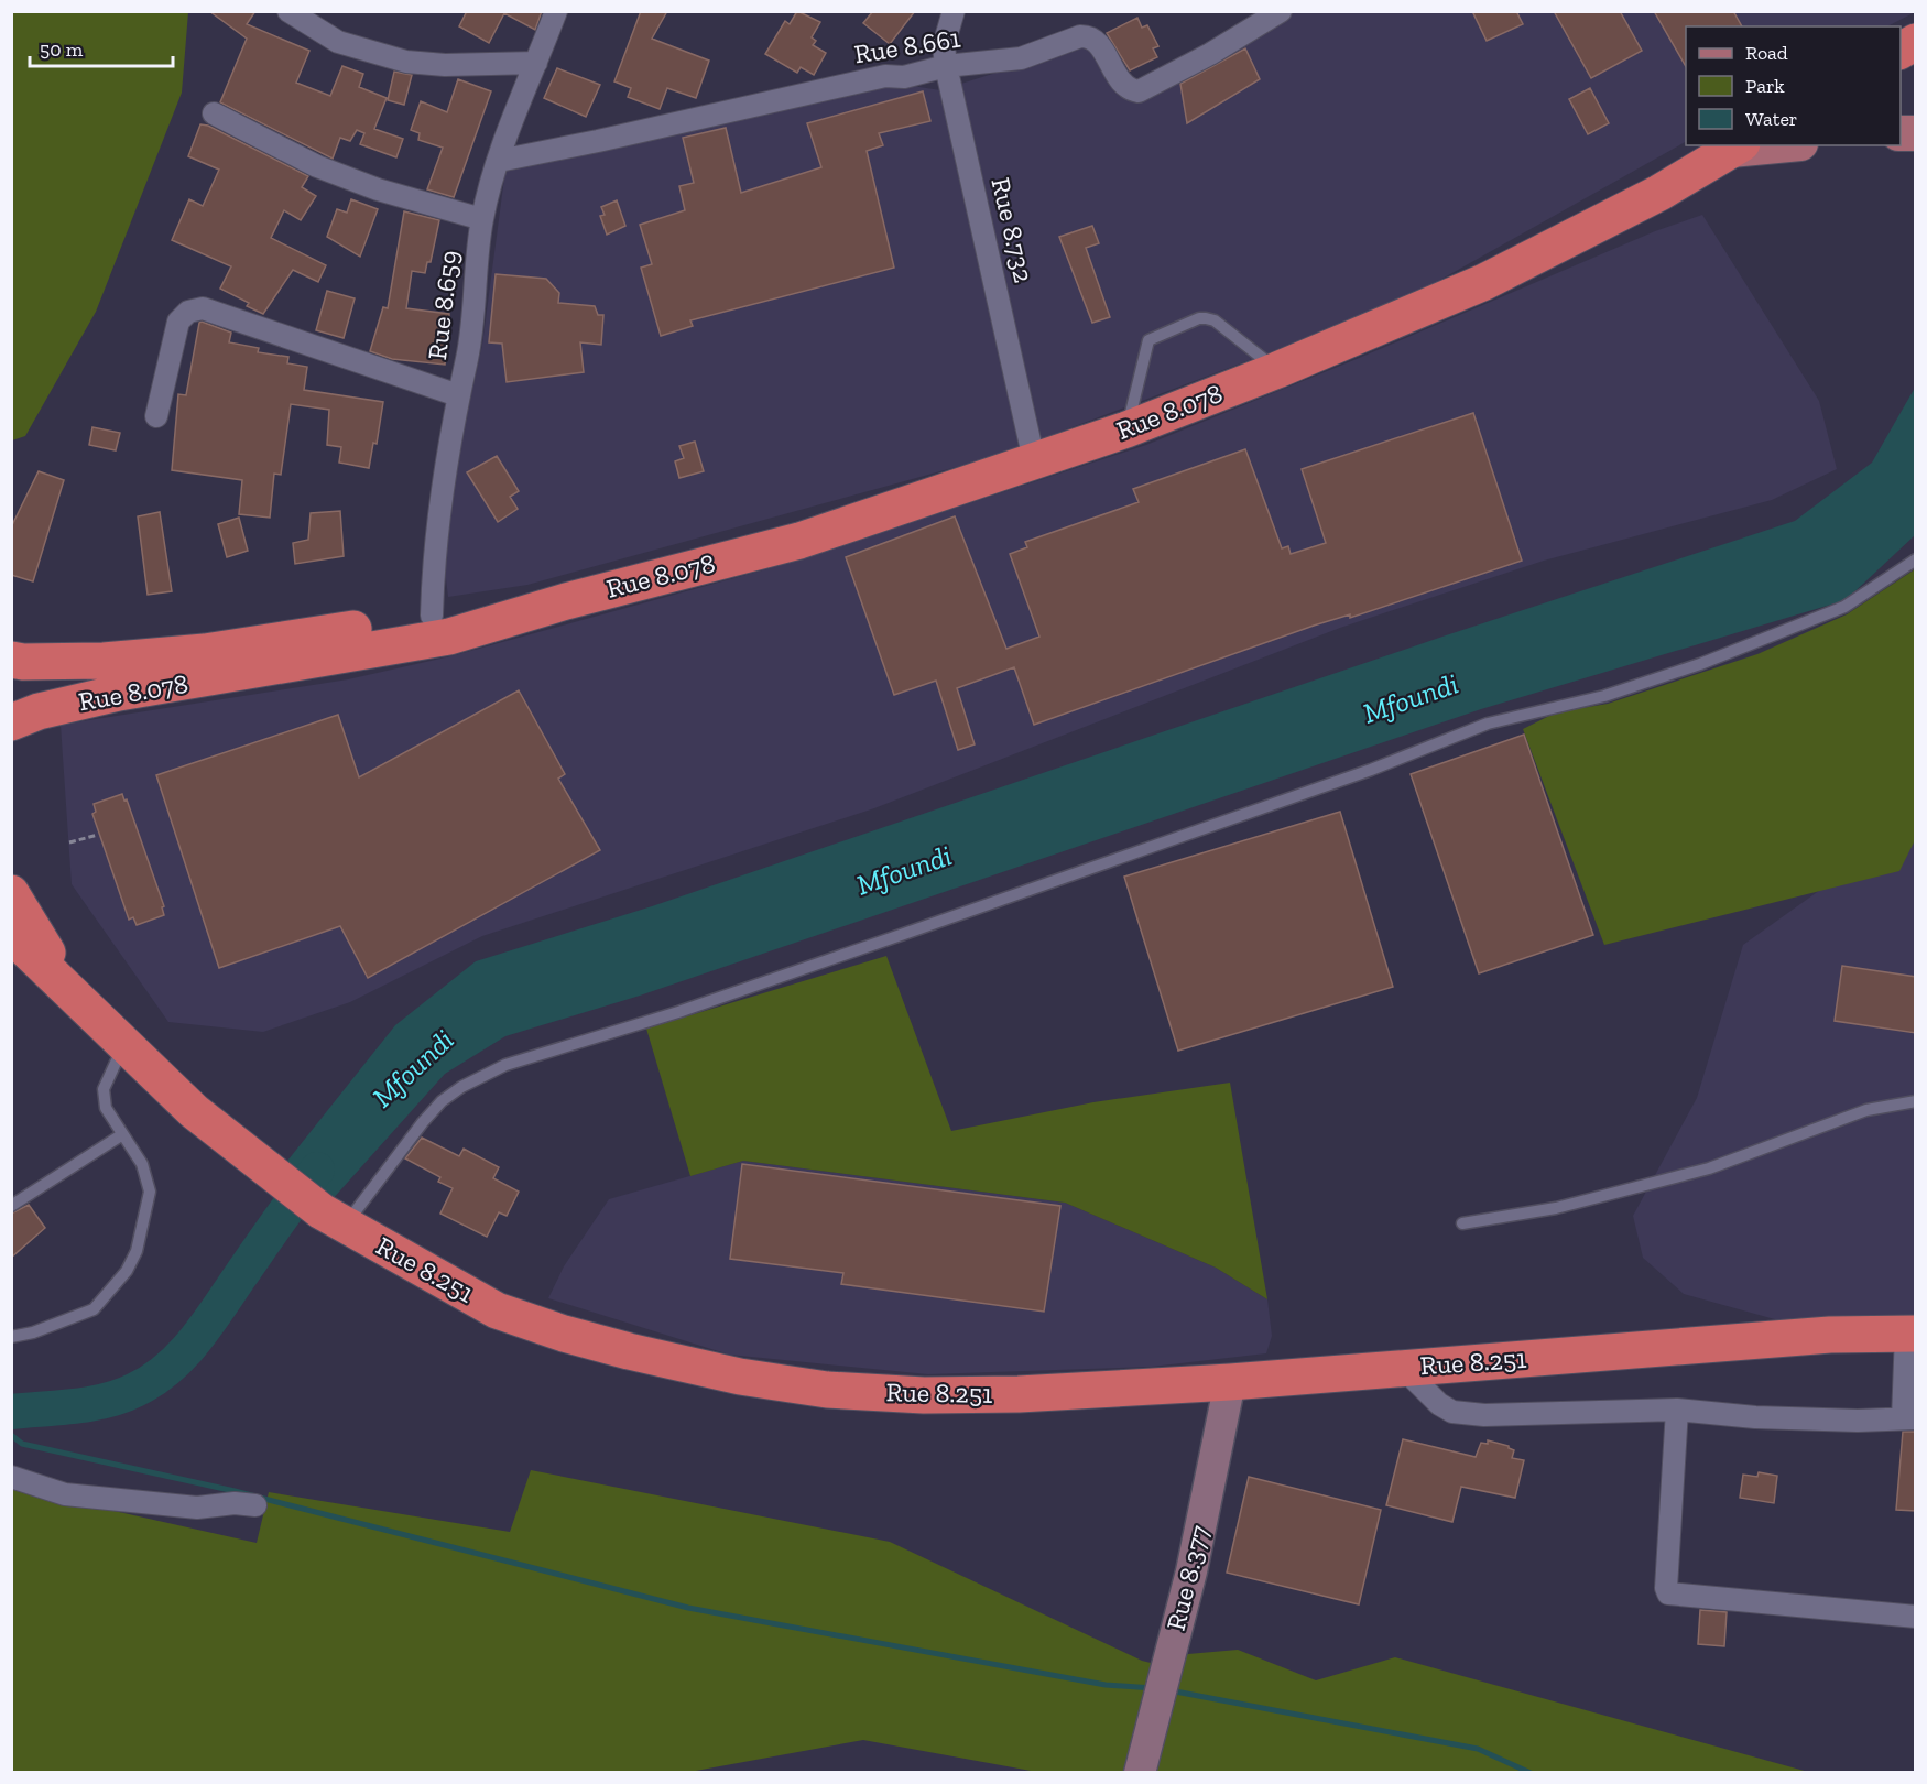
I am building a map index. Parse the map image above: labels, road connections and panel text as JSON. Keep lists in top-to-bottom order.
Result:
{
  "streets": {
    "highway": ["Rue 8.078", "Rue 8.251"],
    "street": [
      "Rue 8.661",
      "Rue 8.732",
      "Rue 8.659",
      "Rue 8.377"
    ]
  },
  "crossings": [
    ["Rue 8.661", "Rue 8.732"],
    ["Rue 8.661", "Rue 8.659"],
    ["Rue 8.732", "Rue 8.078"],
    ["Rue 8.659", "Rue 8.078"],
    ["Rue 8.251", "Rue 8.377"]
  ],
  "water": ["Mfoundi"],
  "legend": ["Road", "Park", "Water"],
  "scale_bar": "50 m"
}
